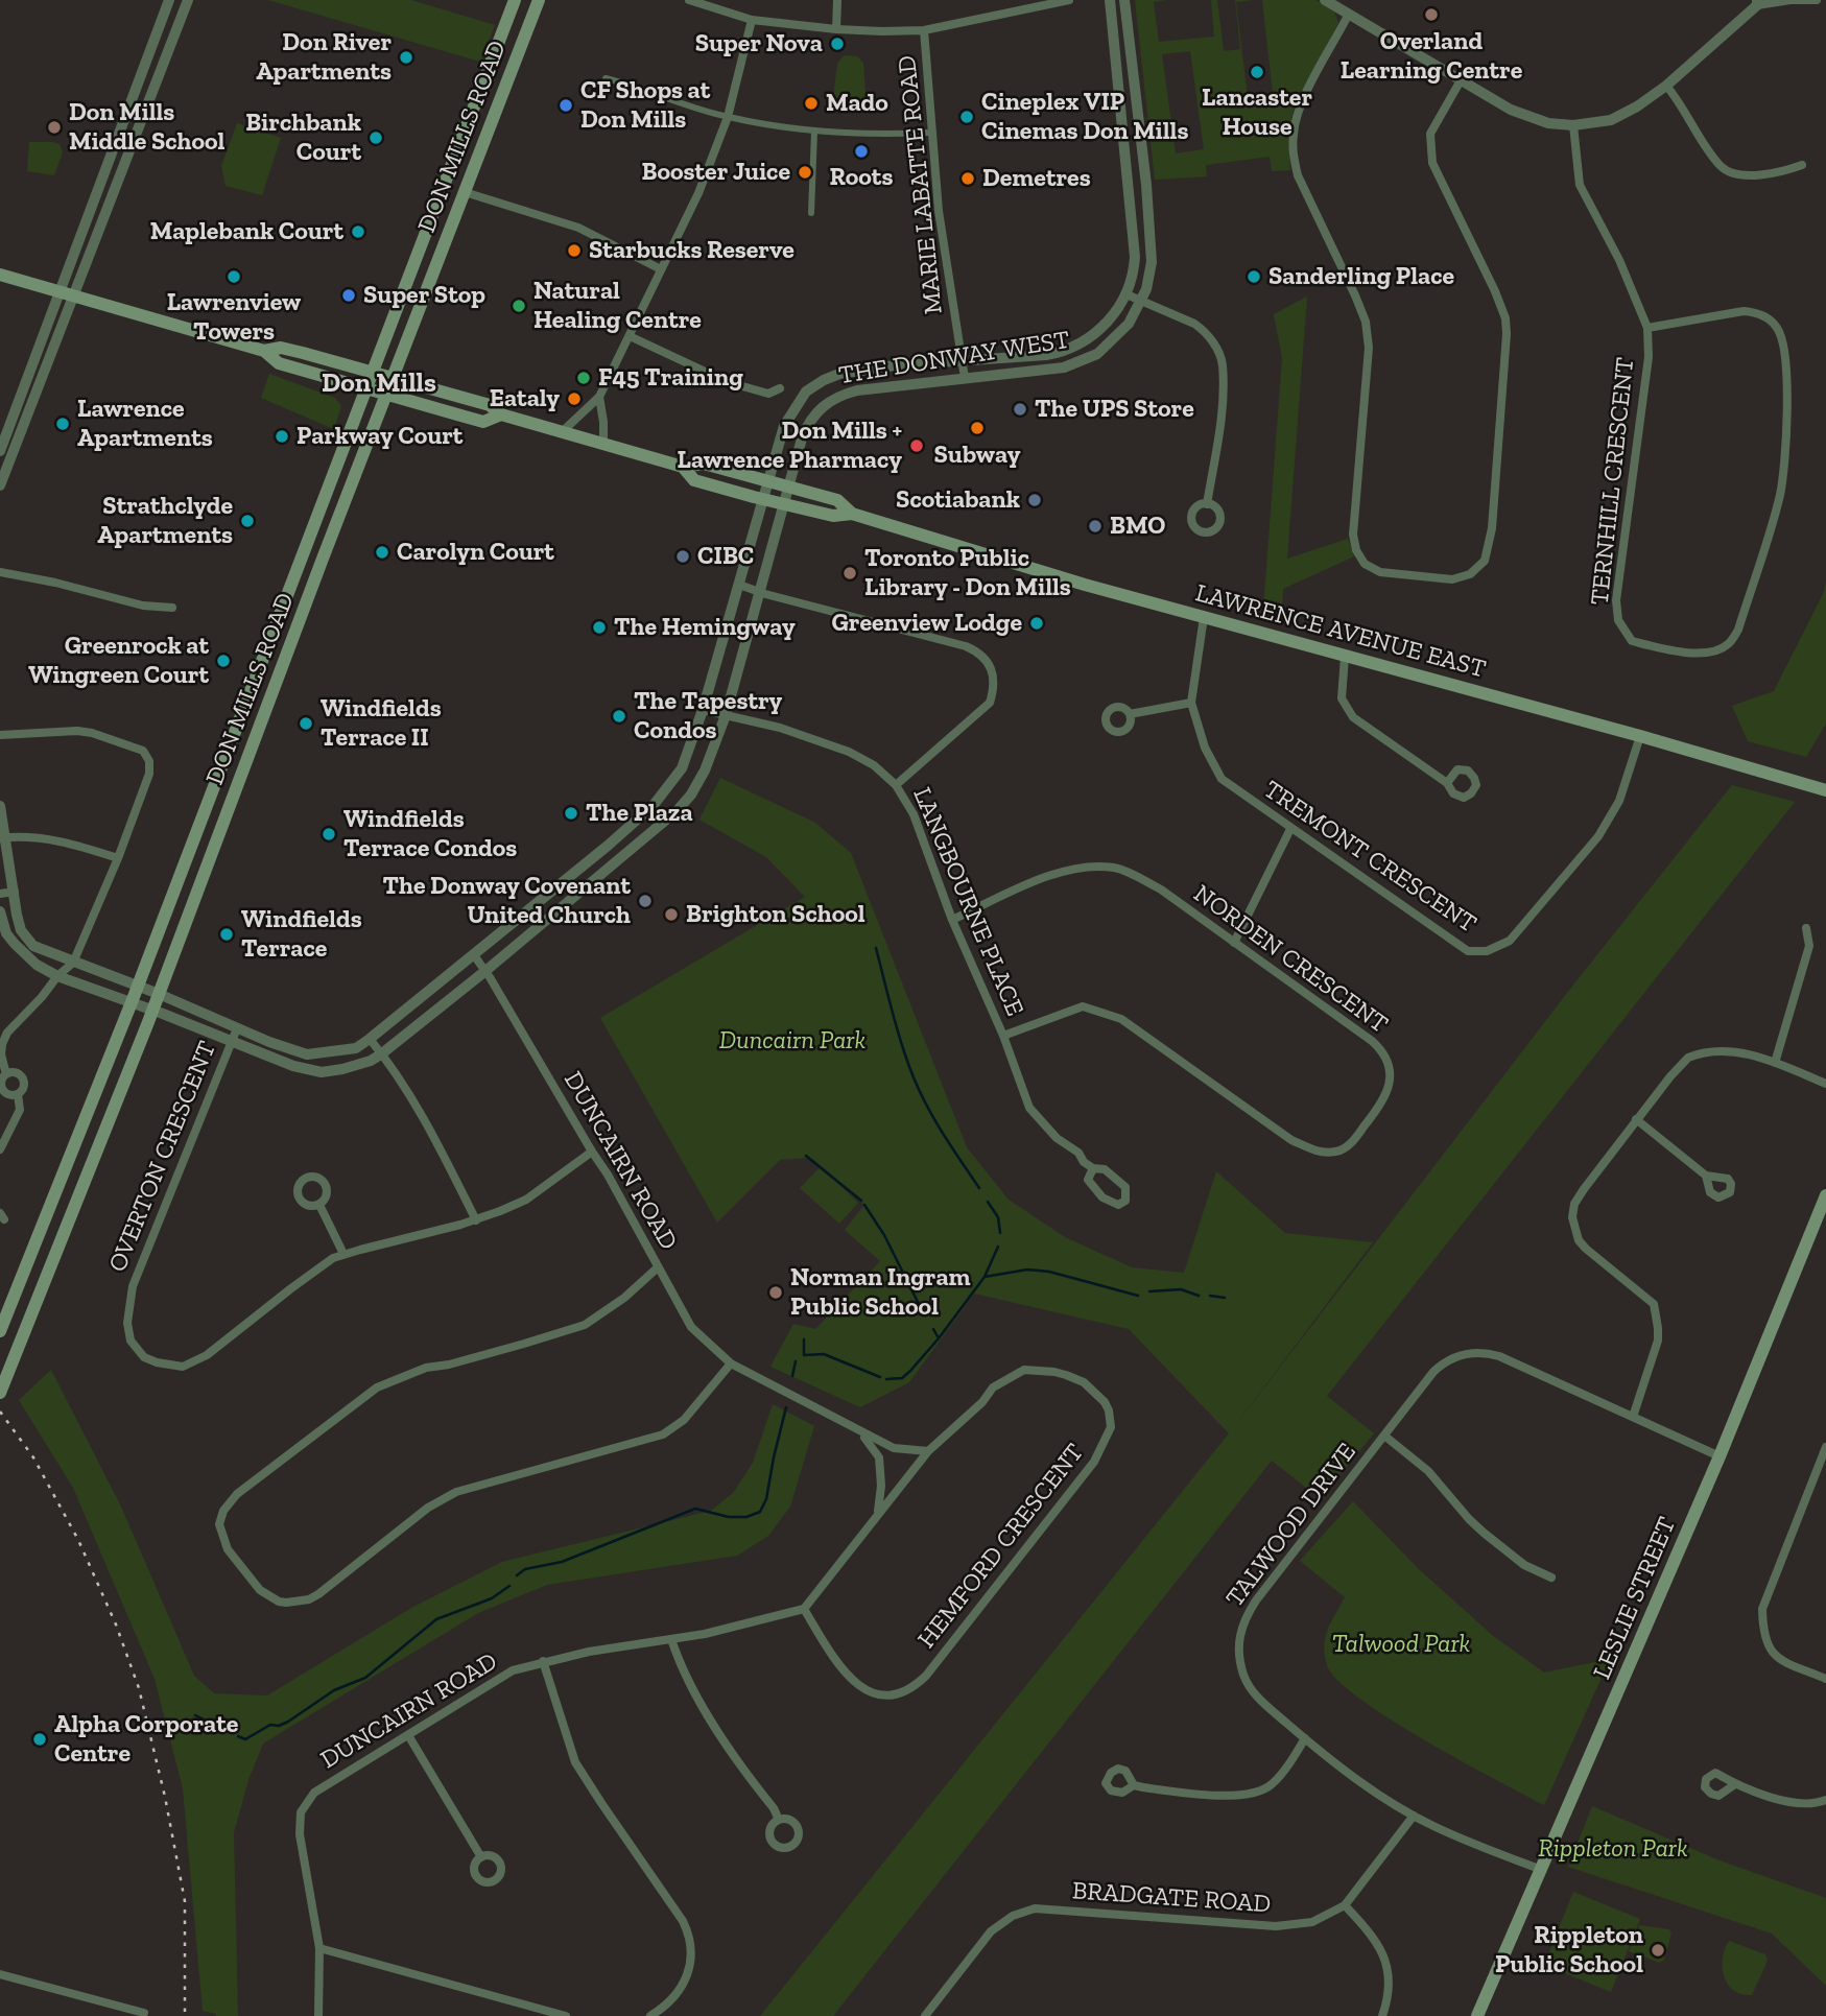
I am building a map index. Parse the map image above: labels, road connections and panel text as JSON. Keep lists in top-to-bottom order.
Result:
{
  "streets": {
    "main road": ["DON MILLS ROAD", "LAWRENCE AVENUE EAST", "LESLIE STREET"],
    "street": [
      "MARIE LABATTE ROAD",
      "THE DONWAY WEST",
      "TERNHILL CRESCENT",
      "TREMONT CRESCENT",
      "LANGBOURNE PLACE",
      "NORDEN CRESCENT",
      "OVERTON CRESCENT",
      "DUNCAIRN ROAD",
      "TALWOOD DRIVE",
      "HEMFORD CRESCENT",
      "BRADGATE ROAD"
    ]
  },
  "crossings": [
    ["DON MILLS ROAD", "THE DONWAY WEST"],
    ["DON MILLS ROAD", "LAWRENCE AVENUE EAST"],
    ["MARIE LABATTE ROAD", "THE DONWAY WEST"],
    ["THE DONWAY WEST", "LAWRENCE AVENUE EAST"],
    ["THE DONWAY WEST", "LANGBOURNE PLACE"],
    ["THE DONWAY WEST", "OVERTON CRESCENT"],
    ["THE DONWAY WEST", "DUNCAIRN ROAD"],
    ["LAWRENCE AVENUE EAST", "TREMONT CRESCENT"],
    ["LANGBOURNE PLACE", "NORDEN CRESCENT"],
    ["OVERTON CRESCENT", "DUNCAIRN ROAD"],
    ["DUNCAIRN ROAD", "HEMFORD CRESCENT"],
    ["TALWOOD DRIVE", "LESLIE STREET"],
    ["TALWOOD DRIVE", "BRADGATE ROAD"]
  ],
  "districts": ["Don Mills"],
  "parks": ["Duncairn Park", "Talwood Park", "Rippleton Park"],
  "places": [
    "Overland Learning Centre",
    "Super Nova",
    "Don River Apartments",
    "Lancaster House",
    "Mado",
    "CF Shops at Don Mills",
    "Cineplex VIP Cinemas Don Mills",
    "Don Mills Middle School",
    "Birchbank Court",
    "Roots",
    "Booster Juice",
    "Demetres",
    "Maplebank Court",
    "Starbucks Reserve",
    "Lawrenview Towers",
    "Sanderling Place",
    "Super Stop",
    "Natural Healing Centre",
    "F45 Training",
    "Eataly",
    "The UPS Store",
    "Lawrence Apartments",
    "Subway",
    "Parkway Court",
    "Don Mills + Lawrence Pharmacy",
    "Scotiabank",
    "Strathclyde Apartments",
    "BMO",
    "Carolyn Court",
    "CIBC",
    "Toronto Public Library - Don Mills",
    "Greenview Lodge",
    "The Hemingway",
    "Greenrock at Wingreen Court",
    "The Tapestry Condos",
    "Windfields Terrace II",
    "The Plaza",
    "Windfields Terrace Condos",
    "The Donway Covenant United Church",
    "Brighton School",
    "Windfields Terrace",
    "Norman Ingram Public School",
    "Alpha Corporate Centre",
    "Rippleton Public School"
  ]
}
